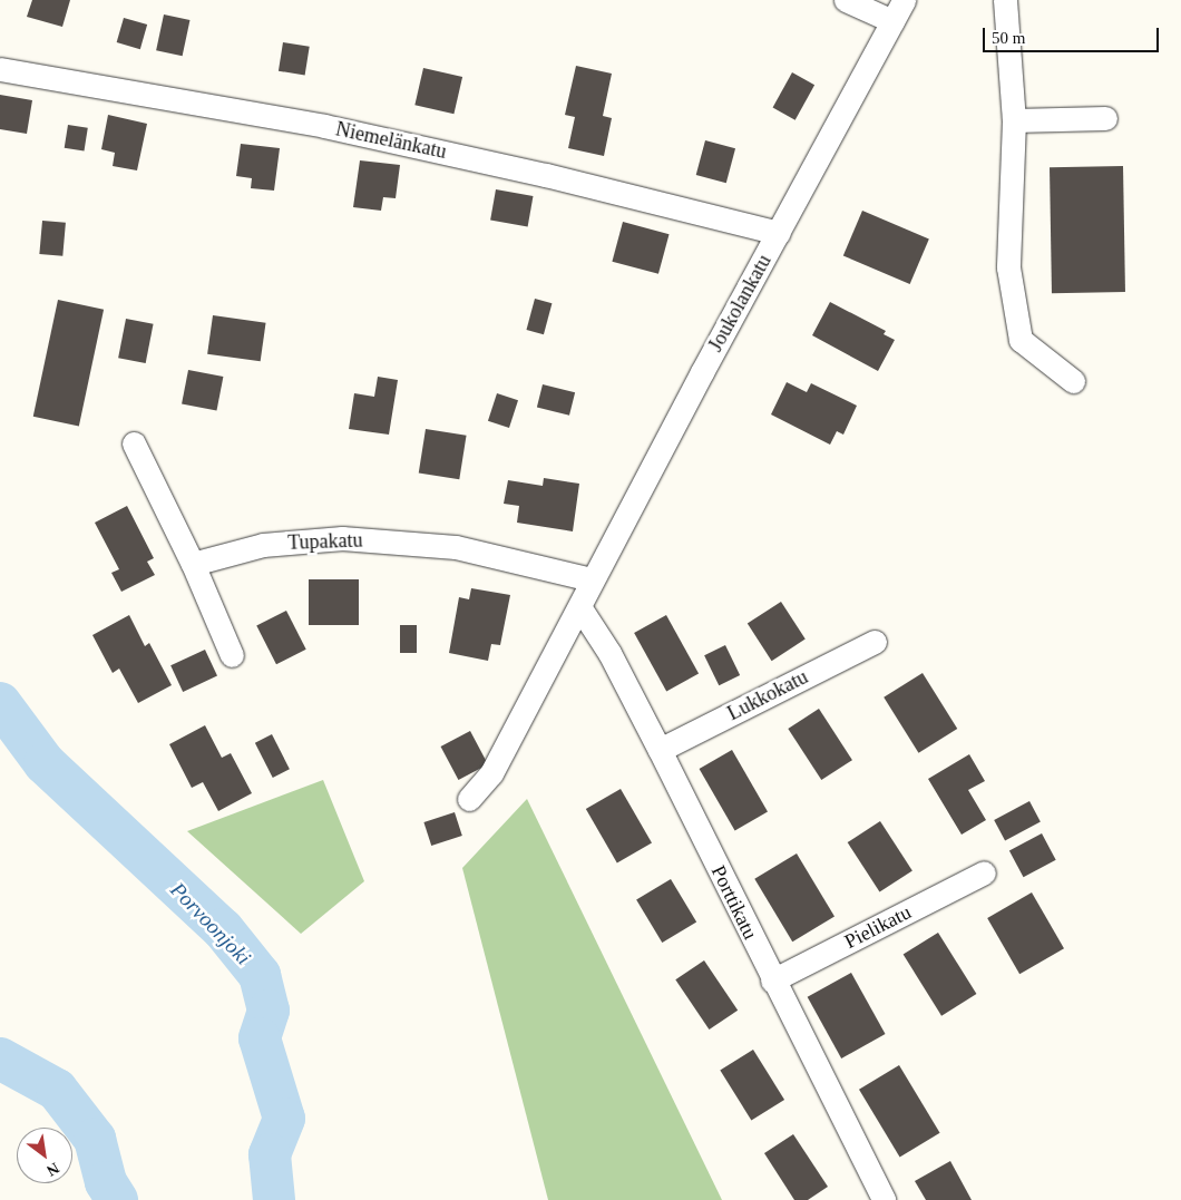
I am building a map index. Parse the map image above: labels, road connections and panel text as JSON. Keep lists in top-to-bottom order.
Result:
{
  "streets": {
    "street": [
      "Niemelänkatu",
      "Joukolankatu",
      "Tupakatu",
      "Lukkokatu",
      "Porttikatu",
      "Pielikatu"
    ]
  },
  "crossings": [
    ["Niemelänkatu", "Joukolankatu"],
    ["Joukolankatu", "Tupakatu"],
    ["Joukolankatu", "Porttikatu"],
    ["Lukkokatu", "Porttikatu"],
    ["Porttikatu", "Pielikatu"]
  ],
  "water": ["Porvoonjoki"],
  "scale_bar": "50 m",
  "north": "bottom right"
}
